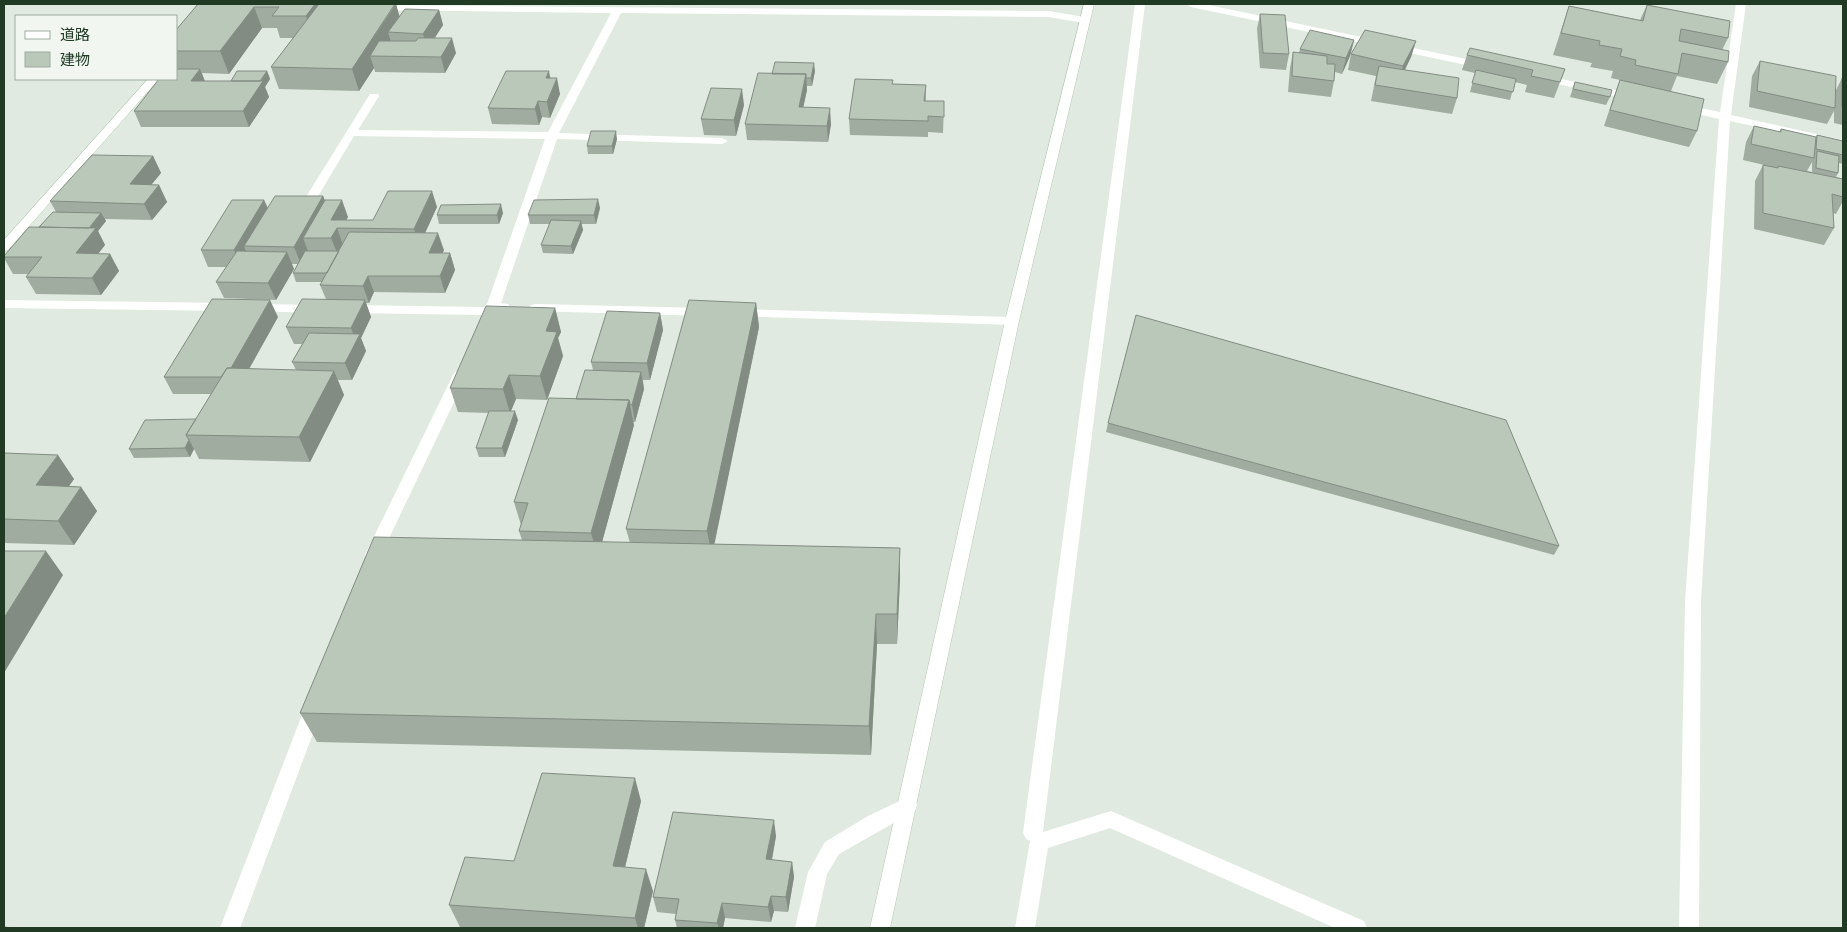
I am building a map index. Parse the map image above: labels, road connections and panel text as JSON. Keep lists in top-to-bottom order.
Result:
{
  "legend": ["道路", "建物"]
}
